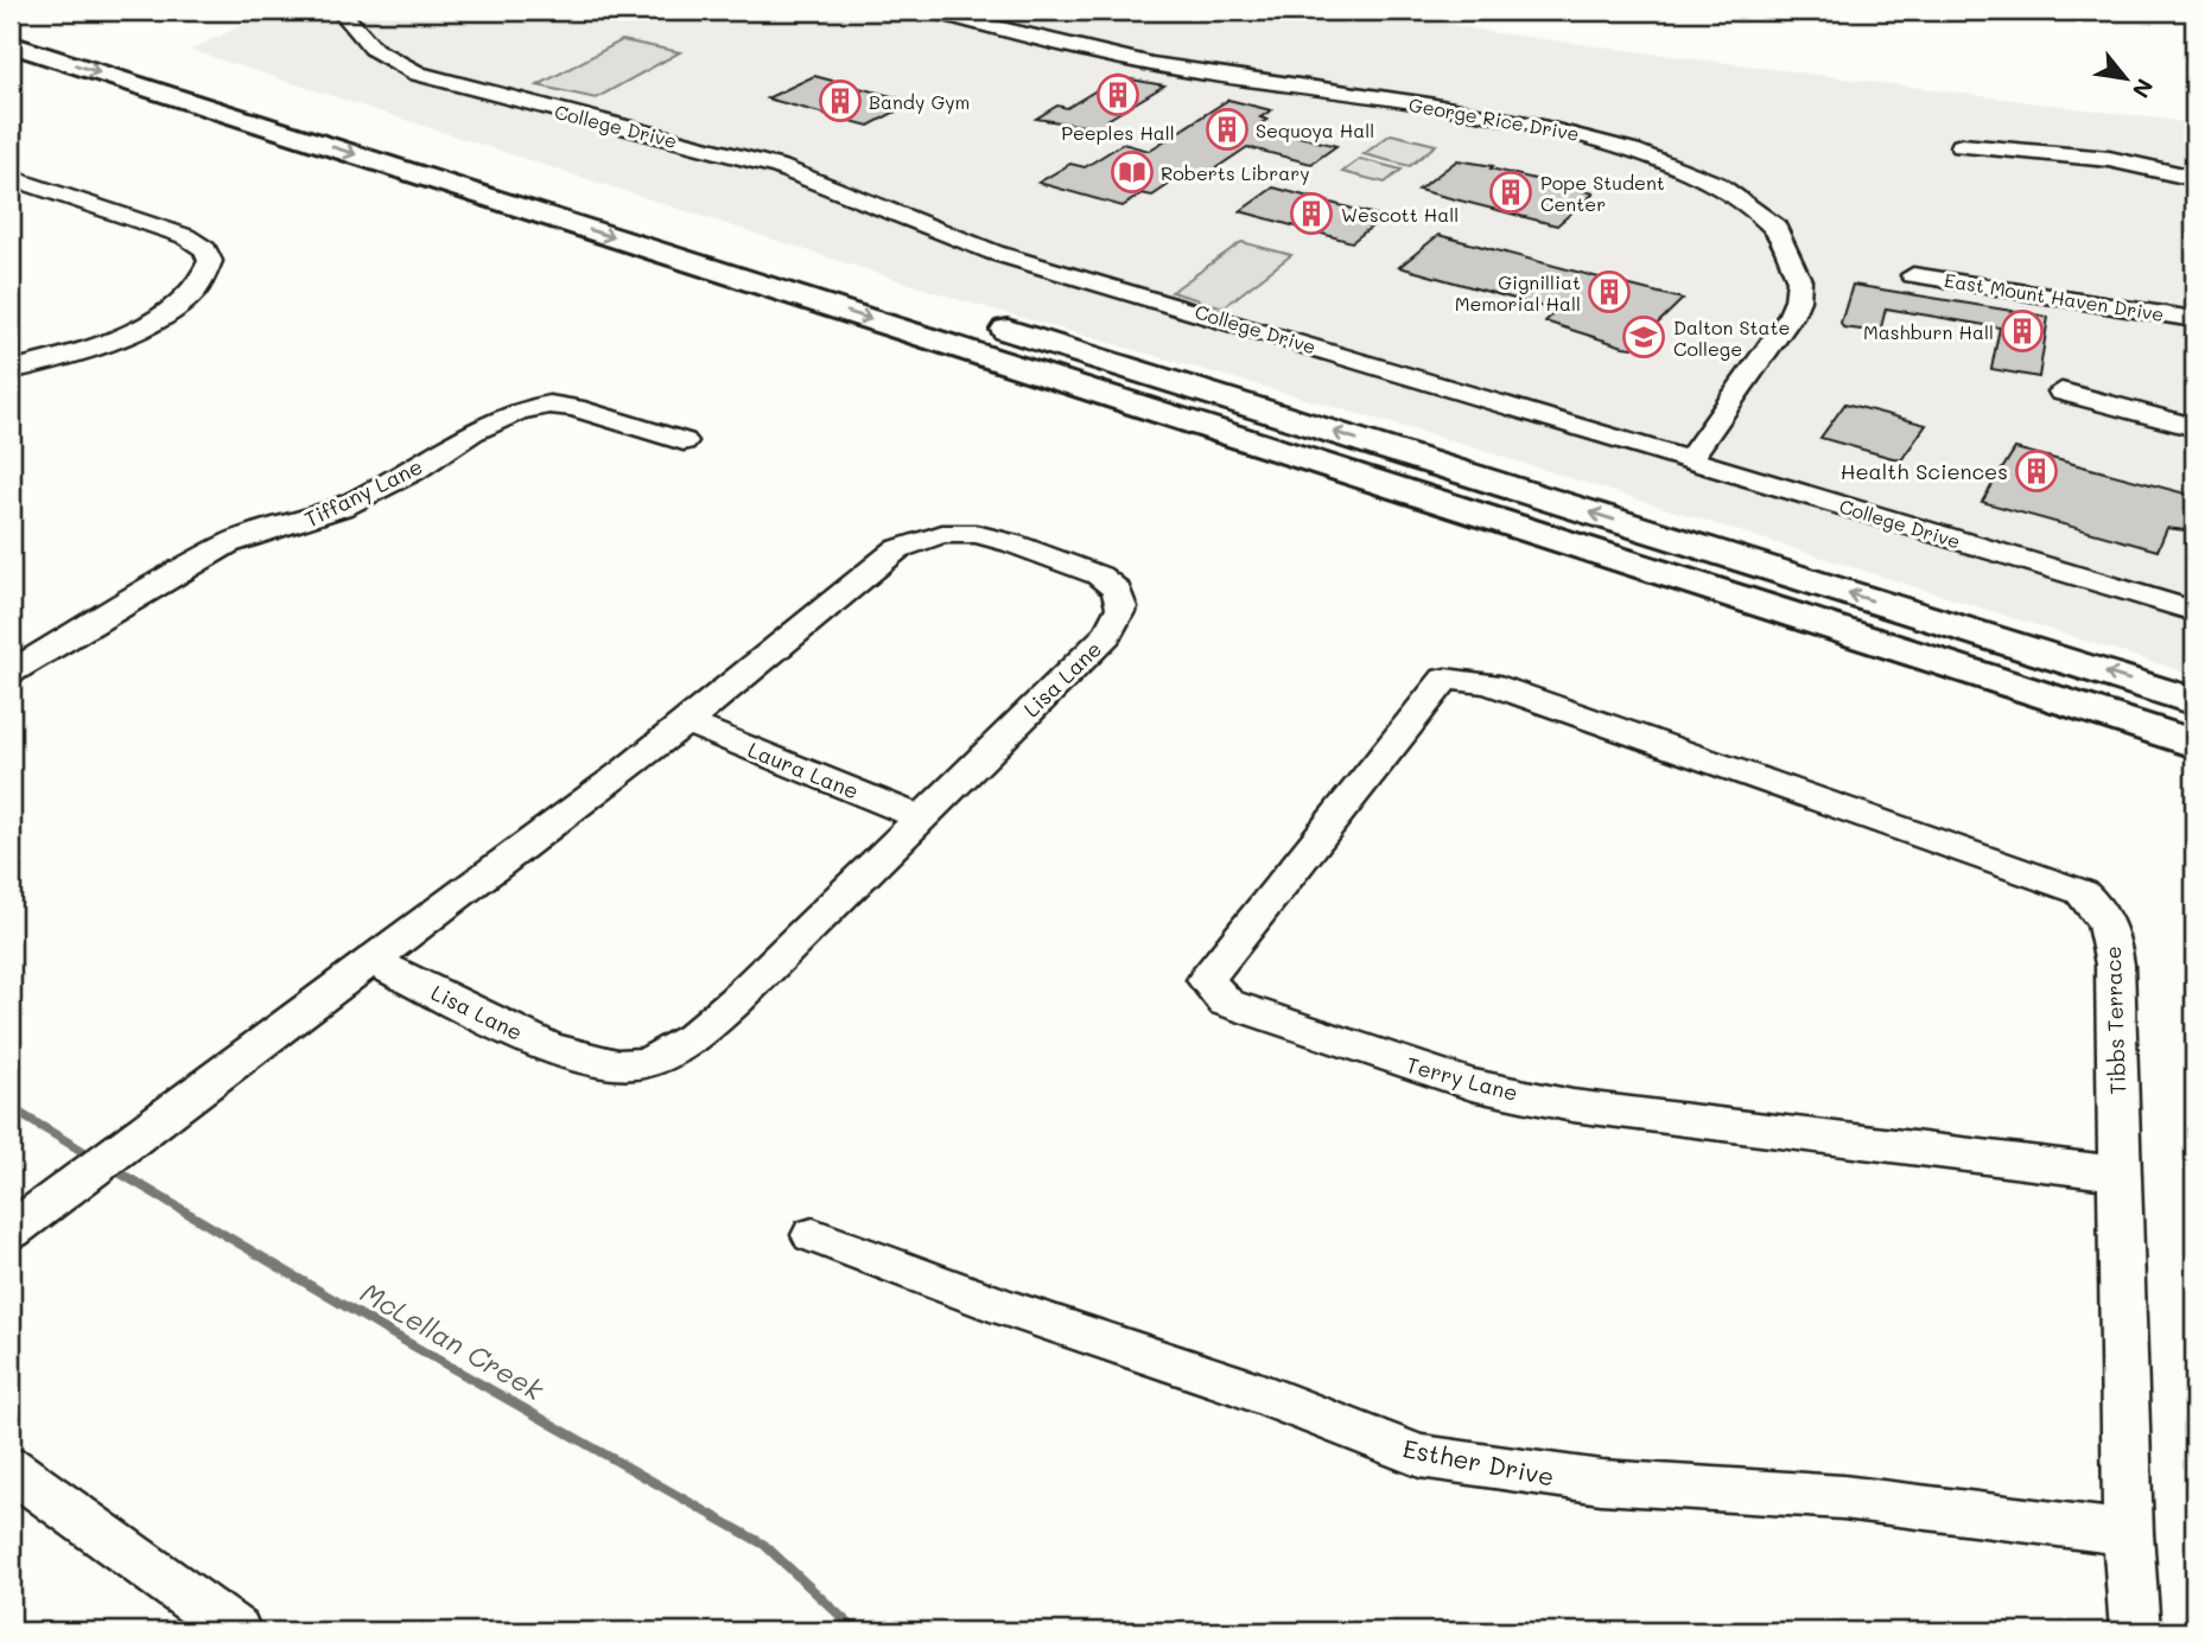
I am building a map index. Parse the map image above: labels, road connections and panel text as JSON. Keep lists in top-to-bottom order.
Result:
{
  "streets": {
    "street": [
      "George Rice Drive",
      "College Drive",
      "East Mount Haven Drive",
      "Tiffany Lane",
      "Lisa Lane",
      "Laura Lane",
      "Tibbs Terrace",
      "Terry Lane",
      "Esther Drive"
    ]
  },
  "crossings": [
    ["George Rice Drive", "College Drive"],
    ["Lisa Lane", "Laura Lane"],
    ["Tibbs Terrace", "Terry Lane"],
    ["Tibbs Terrace", "Esther Drive"]
  ],
  "water": ["McLellan Creek"],
  "places": {
    "building": [
      "Peeples Hall",
      "Bandy Gym",
      "Sequoya Hall",
      "Pope Student Center",
      "Wescott Hall",
      "Gignilliat Memorial Hall",
      "Mashburn Hall",
      "Health Sciences"
    ],
    "library": ["Roberts Library"],
    "school or university": ["Dalton State College"]
  },
  "north": "bottom right"
}
